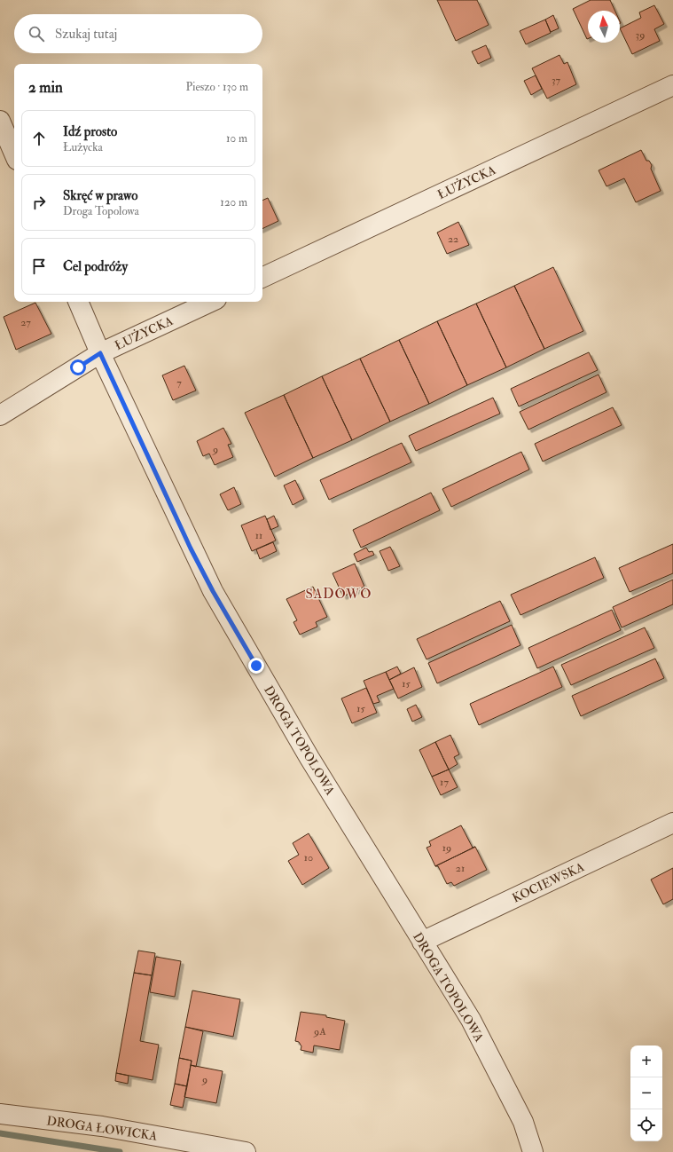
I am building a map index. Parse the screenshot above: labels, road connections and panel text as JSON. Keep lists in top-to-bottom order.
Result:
{
  "streets": {
    "street": [
      "ŁUŻYCKA",
      "DROGA TOPOLOWA",
      "KOCIEWSKA",
      "DROGA ŁOWICKA"
    ]
  },
  "crossings": [
    ["ŁUŻYCKA", "DROGA TOPOLOWA"],
    ["DROGA TOPOLOWA", "KOCIEWSKA"]
  ],
  "districts": ["SADOWO"],
  "house_numbers": [
    "39",
    "37",
    "22",
    "27",
    "7",
    "9",
    "11",
    "15",
    "15",
    "17",
    "19",
    "10",
    "21",
    "9A",
    "9"
  ],
  "north": "top",
  "page": {
    "search": "Szukaj tutaj",
    "heading": ["2 min", "Pieszo · 130 m"],
    "list": [
      ["Idź prosto", "Łużycka", "10 m"],
      ["Skręć w prawo", "Droga Topolowa", "120 m"],
      "Cel podróży"
    ],
    "map_buttons": ["+", "−"]
  }
}
